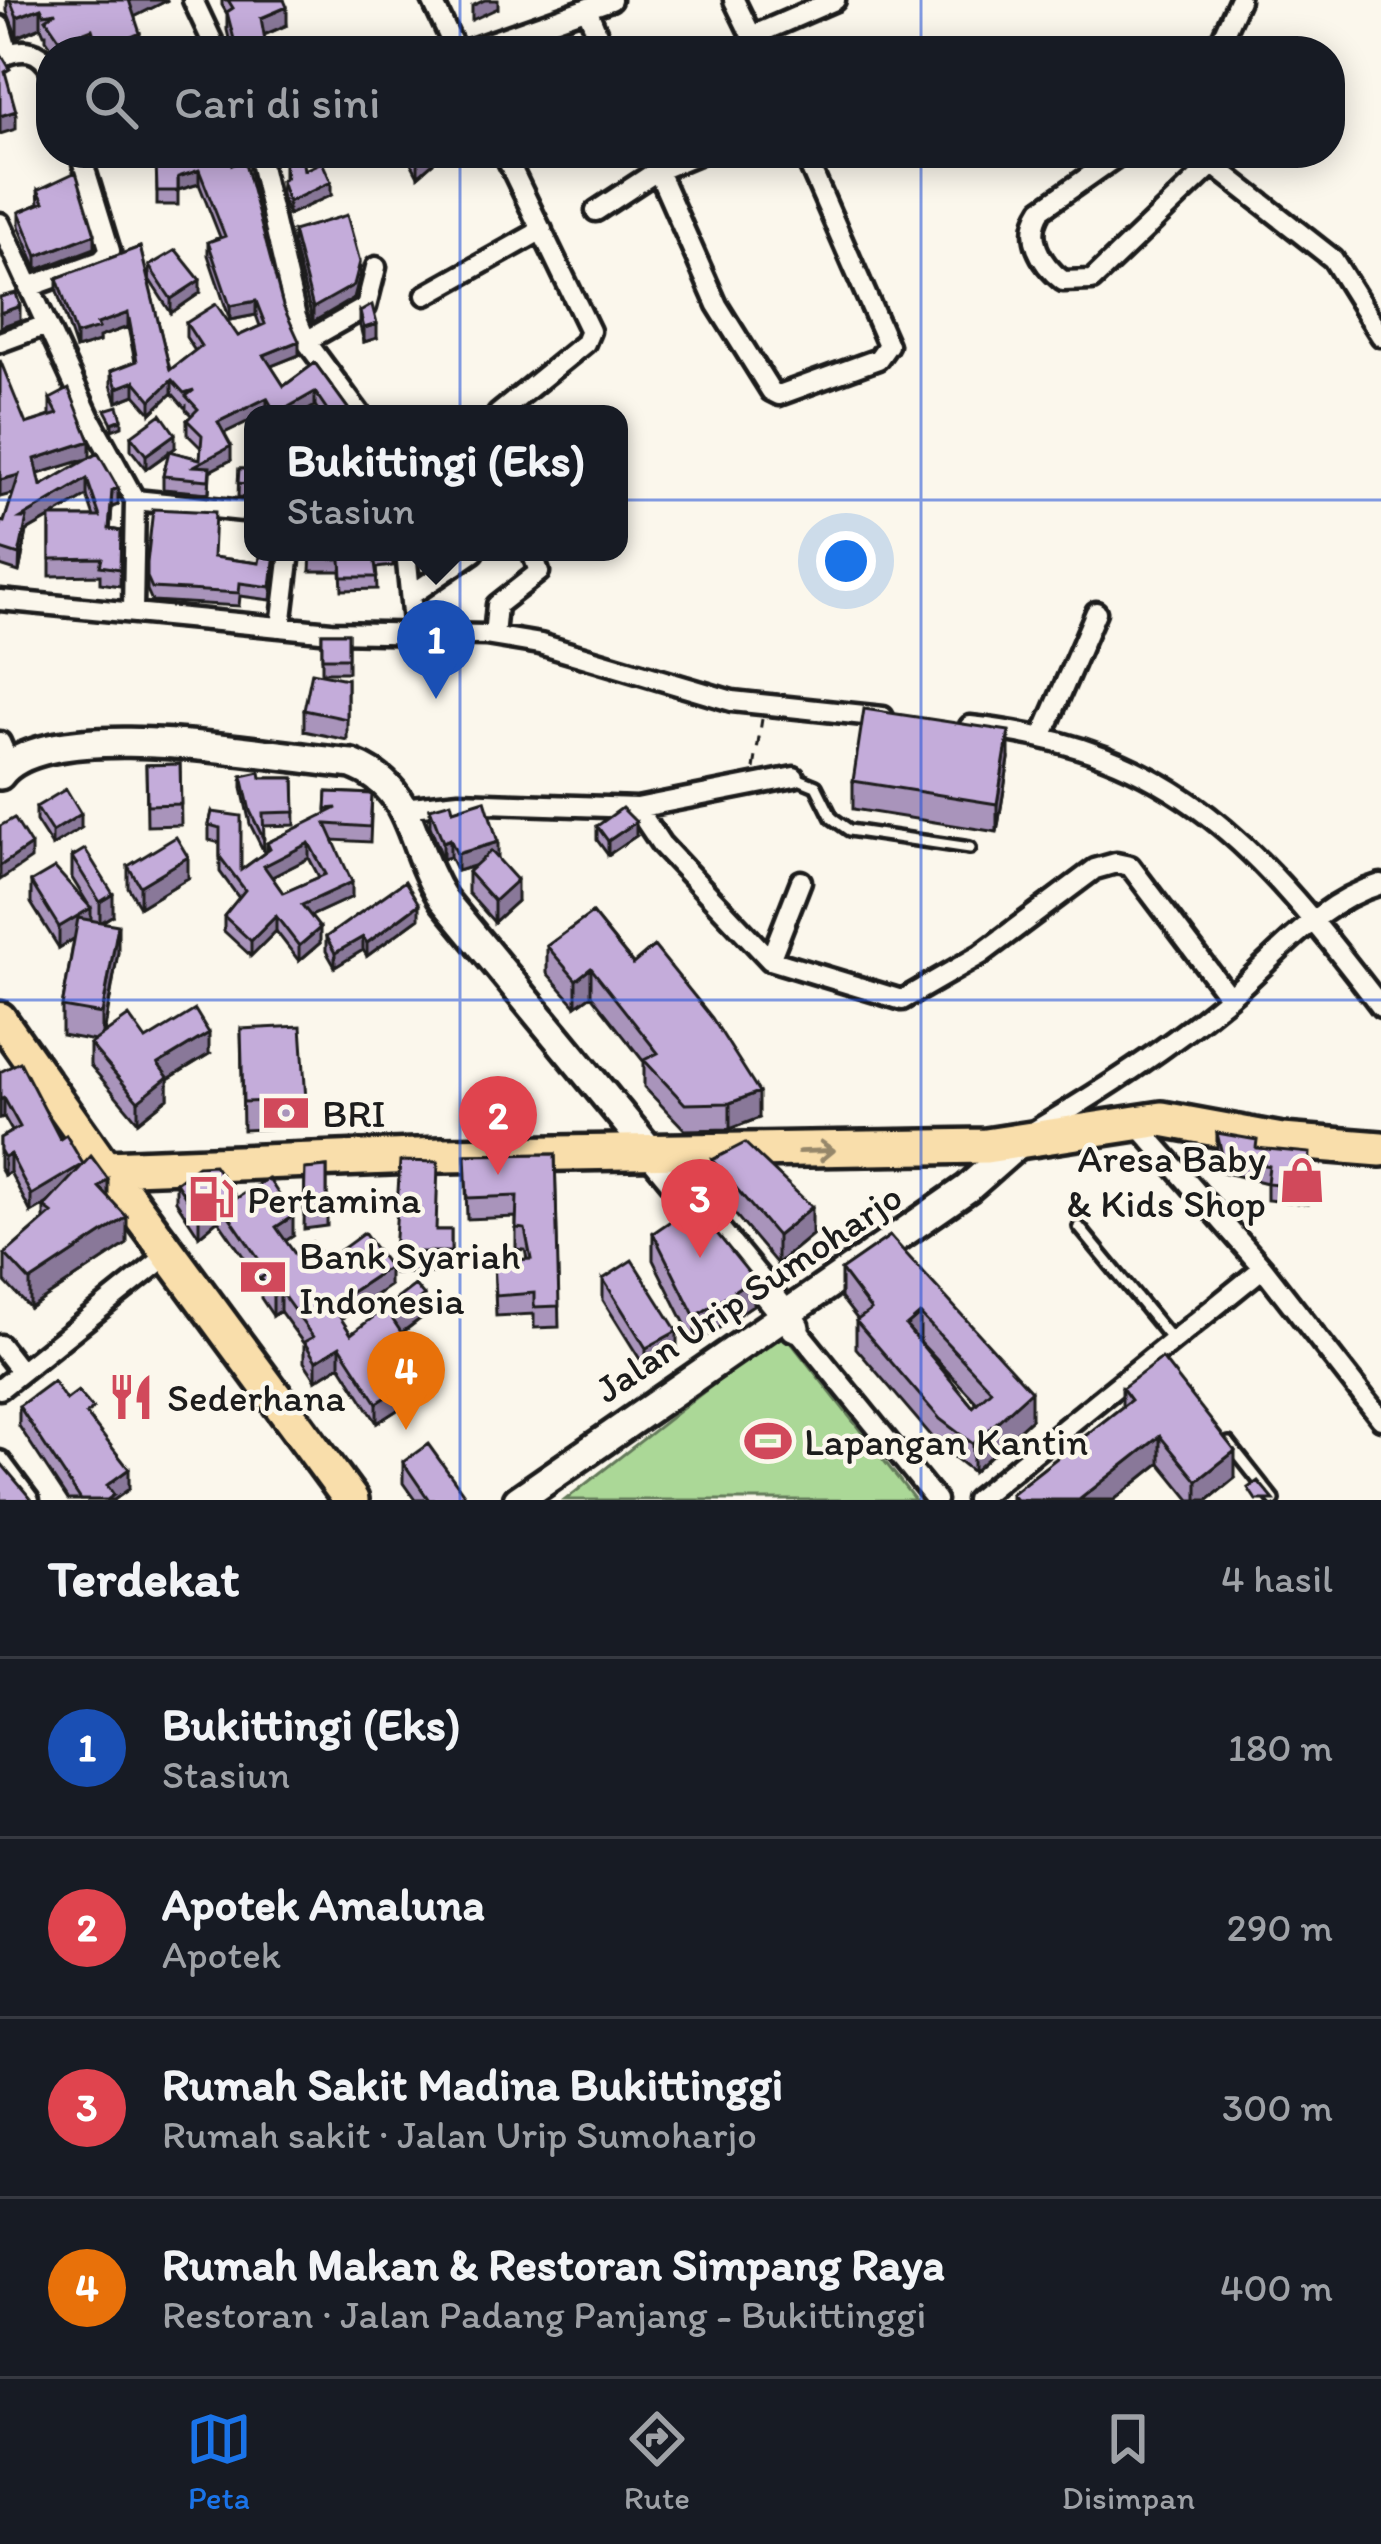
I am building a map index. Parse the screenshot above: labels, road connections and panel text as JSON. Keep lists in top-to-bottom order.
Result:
{
  "streets": {
    "street": ["Jalan Urip Sumoharjo"]
  },
  "places": {
    "bank": ["BRI", "Bank Syariah Indonesia"],
    "shop": ["Aresa Baby & Kids Shop"],
    "fuel station": ["Pertamina"],
    "restaurant": ["Sederhana"],
    "sports": ["Lapangan Kantin"]
  },
  "page": {
    "search": "Cari di sini",
    "popup": ["Bukittingi (Eks)", "Stasiun"],
    "pins": [
      "1",
      "2",
      "3",
      "4"
    ],
    "heading": ["Terdekat", "4 hasil"],
    "list": [
      {
        "mark": "1",
        "name": "Bukittingi (Eks)",
        "note": "Stasiun",
        "value": "180 m"
      },
      {
        "mark": "2",
        "name": "Apotek Amaluna",
        "note": "Apotek",
        "value": "290 m"
      },
      {
        "mark": "3",
        "name": "Rumah Sakit Madina Bukittinggi",
        "note": "Rumah sakit · Jalan Urip Sumoharjo",
        "value": "300 m"
      },
      {
        "mark": "4",
        "name": "Rumah Makan & Restoran Simpang Raya",
        "note": "Restoran · Jalan Padang Panjang - Bukittinggi",
        "value": "400 m"
      }
    ],
    "nav": ["Peta", "Rute", "Disimpan"]
  }
}
